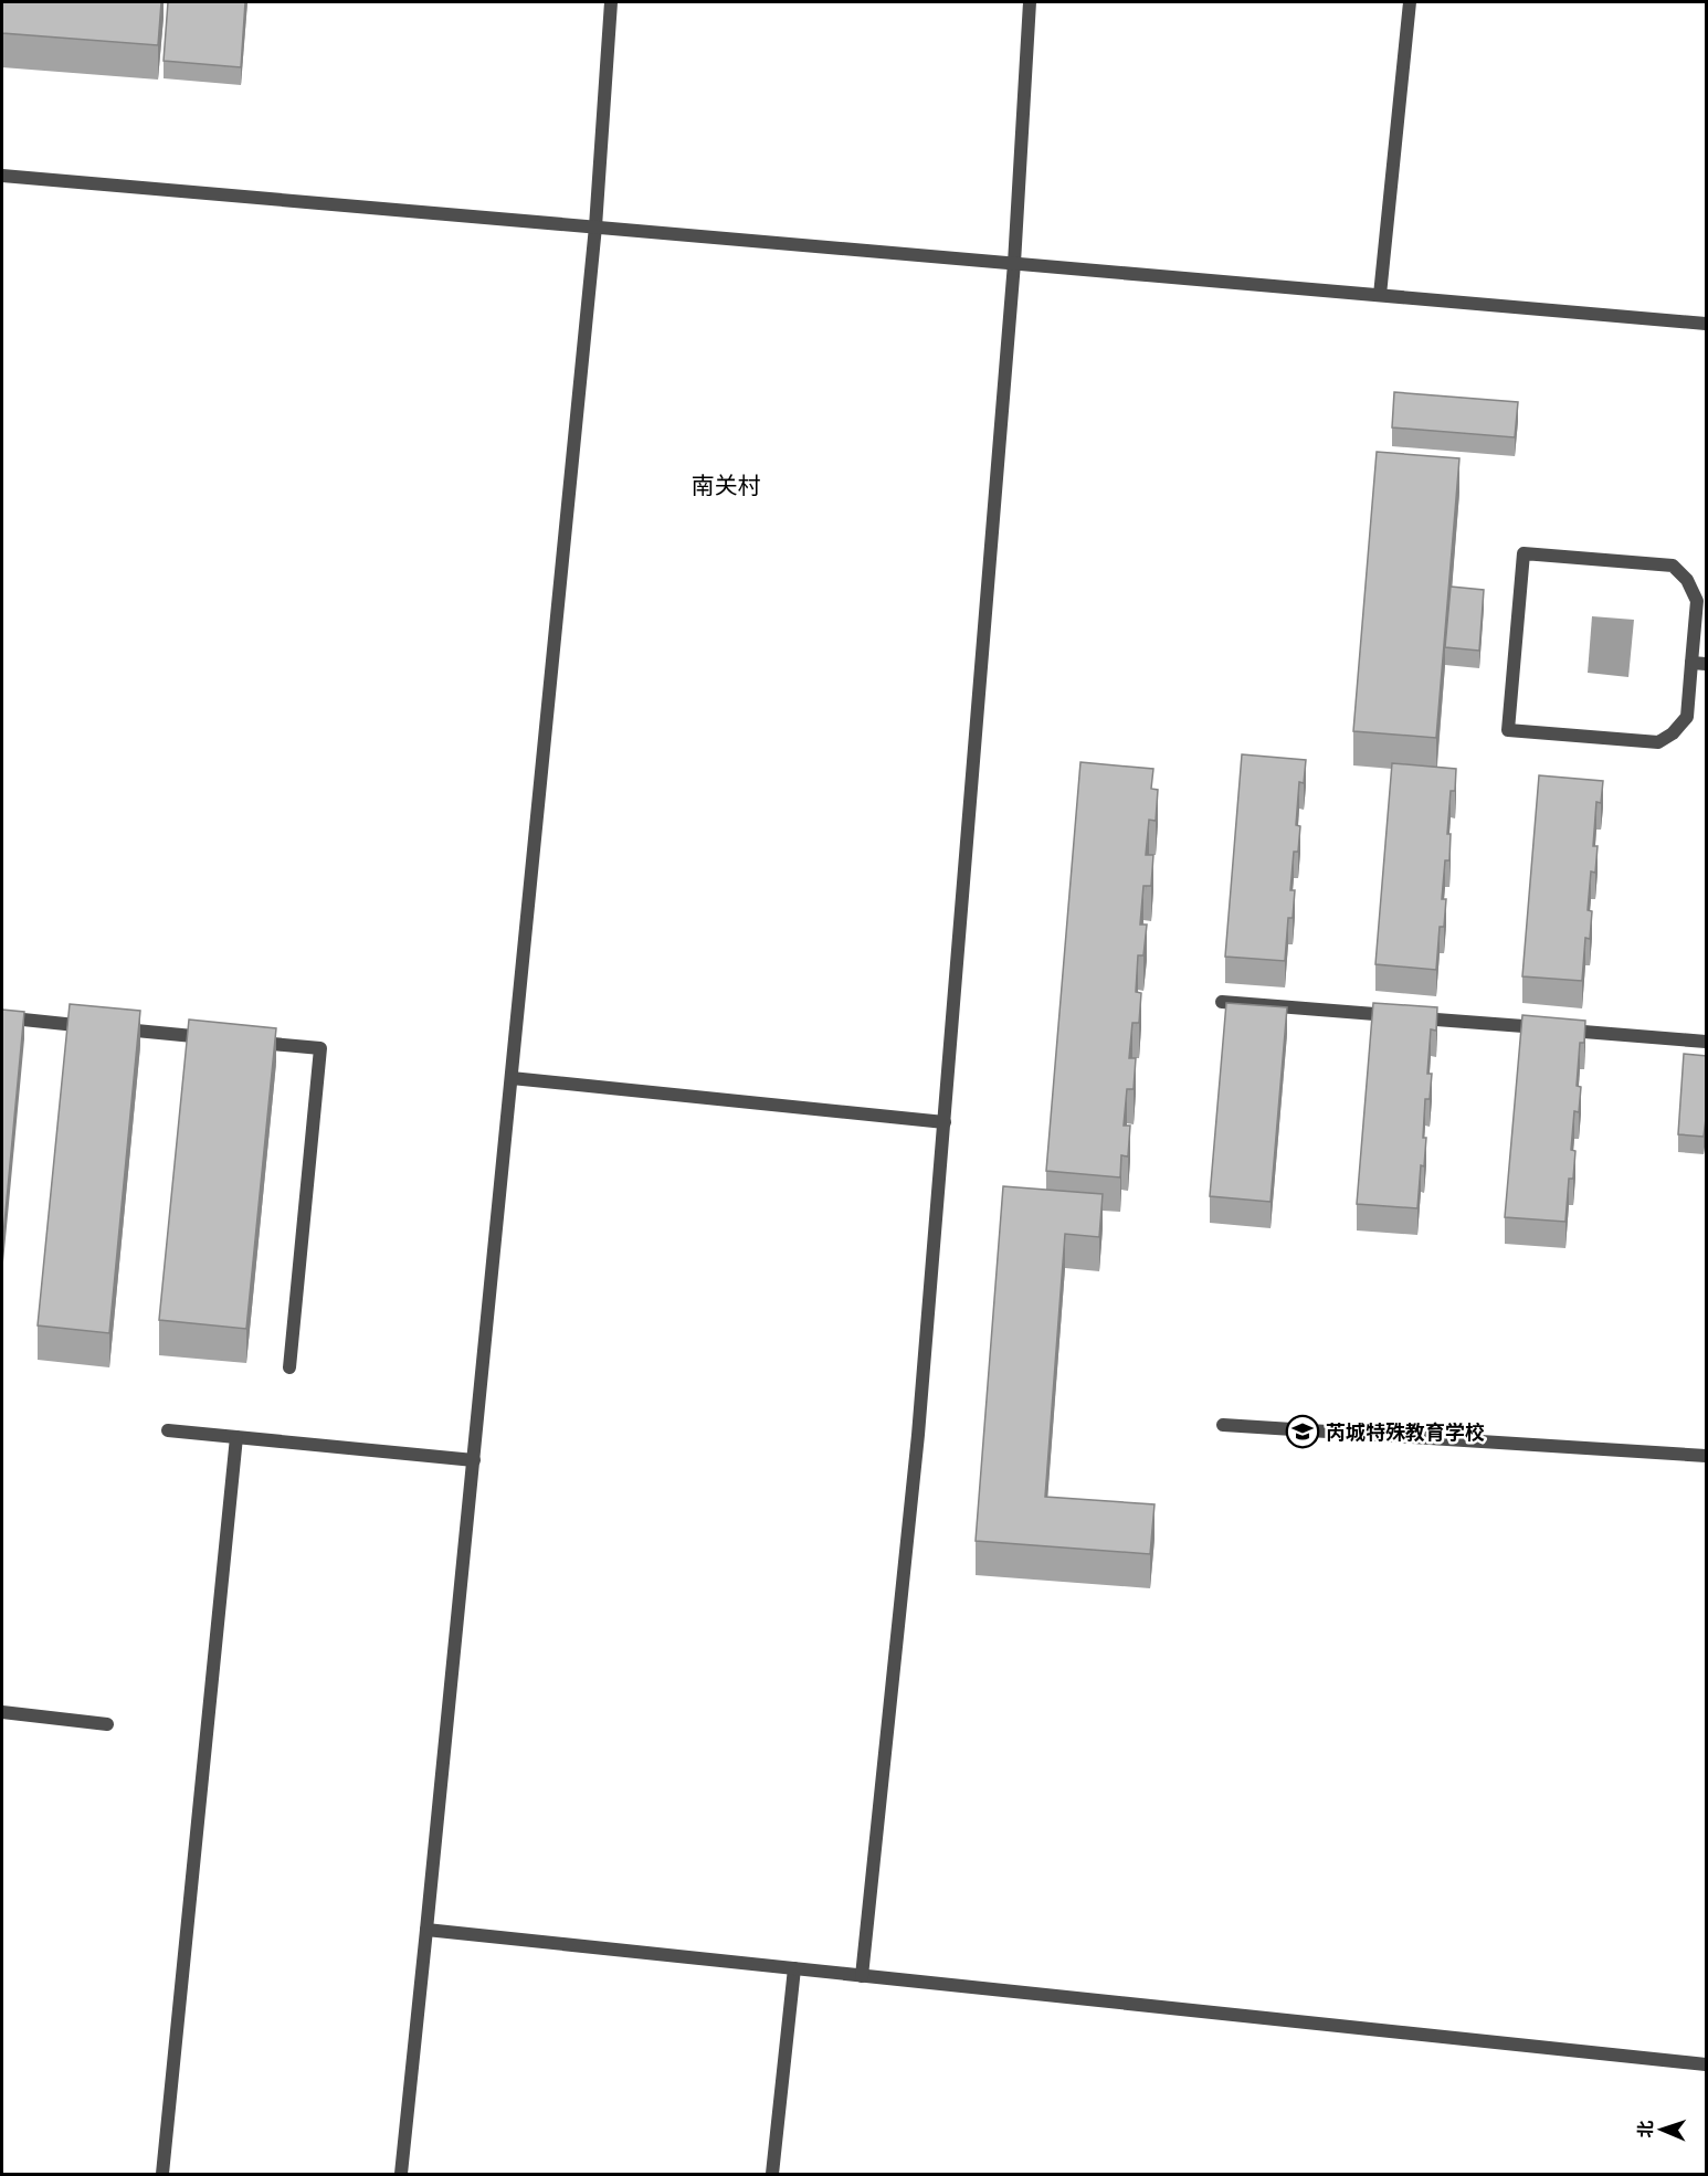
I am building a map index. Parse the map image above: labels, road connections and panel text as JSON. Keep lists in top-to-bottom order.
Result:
{
  "districts": ["南关村"],
  "places": {
    "school or university": ["芮城特殊教育学校"]
  },
  "north": "left"
}
